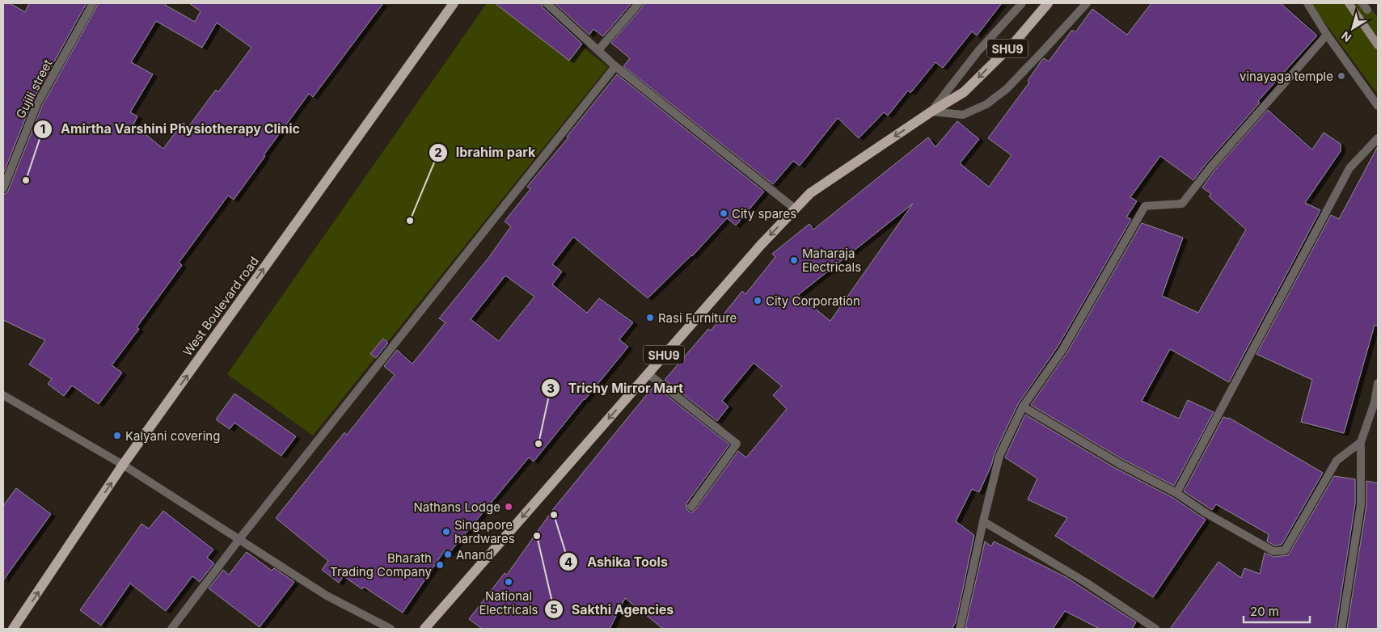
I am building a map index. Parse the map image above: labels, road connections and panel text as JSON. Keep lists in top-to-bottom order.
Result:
{
  "streets": {
    "main road": ["SHU9", "West Boulevard road"],
    "street": ["Gujili street"]
  },
  "one_way": ["West Boulevard road"],
  "places": [
    "vinayaga temple",
    "Amirtha Varshini Physiotherapy Clinic",
    "City spares",
    "Ibrahim park",
    "Maharaja Electricals",
    "City Corporation",
    "Rasi Furniture",
    "Kalyani covering",
    "Trichy Mirror Mart",
    "Nathans Lodge",
    "Ashika Tools",
    "Singapore hardwares",
    "Sakthi Agencies",
    "Anand",
    "Bharath Trading Company",
    "National Electricals"
  ],
  "scale_bar": "20 m",
  "north": "bottom left"
}
